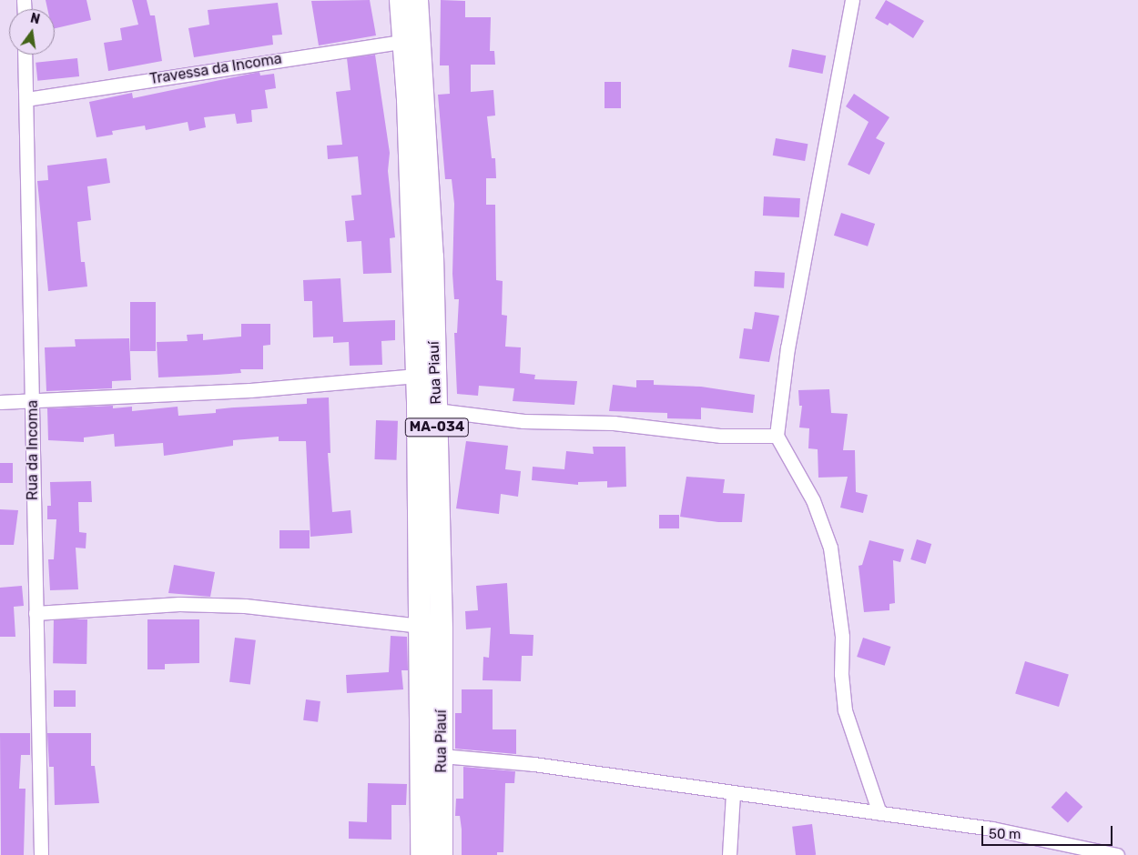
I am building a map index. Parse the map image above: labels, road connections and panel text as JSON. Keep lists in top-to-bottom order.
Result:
{
  "streets": {
    "main road": ["Rua Piauí", "MA-034"],
    "street": ["Travessa da Incoma", "Rua da Incoma"]
  },
  "crossings": [
    ["Travessa da Incoma", "Rua Piauí"],
    ["Travessa da Incoma", "Rua da Incoma"]
  ],
  "scale_bar": "50 m",
  "north": "top"
}
